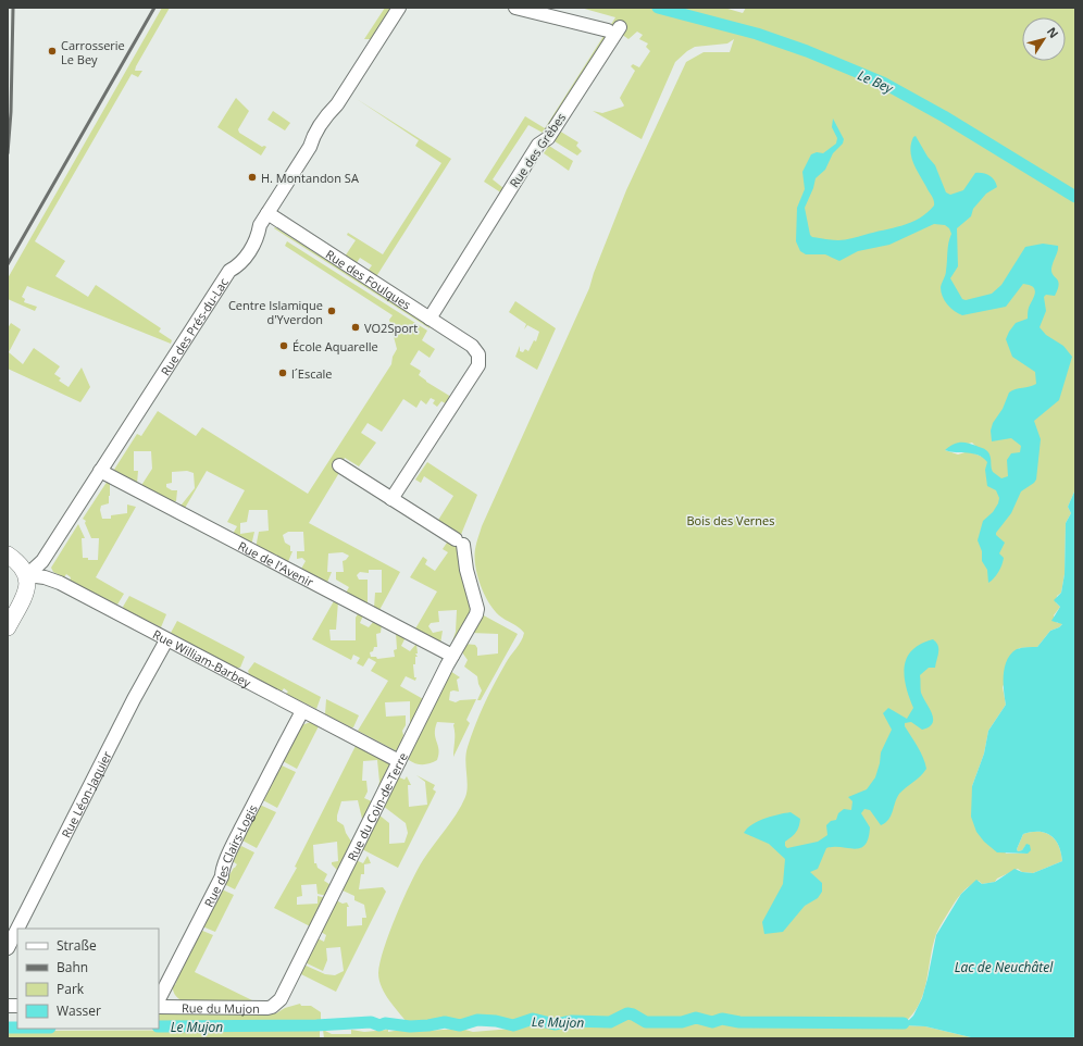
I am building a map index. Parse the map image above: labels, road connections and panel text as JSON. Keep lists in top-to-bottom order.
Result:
{
  "streets": {
    "street": [
      "Rue des Grèbes",
      "Rue des Foulques",
      "Rue des Prés-du-Lac",
      "Rue de l'Avenir",
      "Rue William-Barbey",
      "Rue Léon-Jaquier",
      "Rue du Coin-de-Terre",
      "Rue des Clairs-Logis",
      "Rue du Mujon"
    ]
  },
  "crossings": [
    ["Rue des Grèbes", "Rue des Foulques"],
    ["Rue des Foulques", "Rue des Prés-du-Lac"],
    ["Rue des Foulques", "Rue du Coin-de-Terre"],
    ["Rue des Prés-du-Lac", "Rue de l'Avenir"],
    ["Rue des Prés-du-Lac", "Rue William-Barbey"],
    ["Rue de l'Avenir", "Rue du Coin-de-Terre"],
    ["Rue William-Barbey", "Rue Léon-Jaquier"],
    ["Rue William-Barbey", "Rue du Coin-de-Terre"],
    ["Rue William-Barbey", "Rue des Clairs-Logis"],
    ["Rue du Coin-de-Terre", "Rue du Mujon"]
  ],
  "water": ["Le Bey", "Lac de Neuchâtel", "Le Mujon"],
  "parks": ["Bois des Vernes"],
  "places": [
    "Carrosserie Le Bey",
    "H. Montandon SA",
    "Centre Islamique d'Yverdon",
    "VO2Sport",
    "École Aquarelle",
    "l´Escale"
  ],
  "legend": [
    "Straße",
    "Bahn",
    "Park",
    "Wasser"
  ],
  "north": "top right"
}
